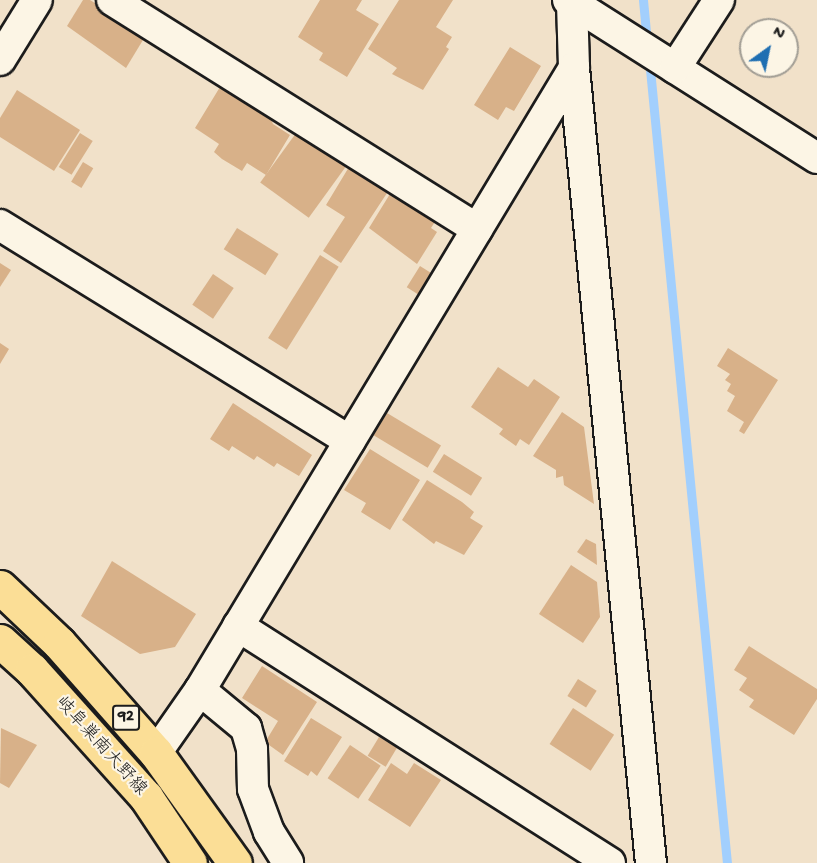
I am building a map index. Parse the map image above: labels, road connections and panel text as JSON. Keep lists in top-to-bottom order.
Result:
{
  "streets": {
    "main road": ["92", "岐阜巣南大野線"]
  },
  "north": "top right"
}
